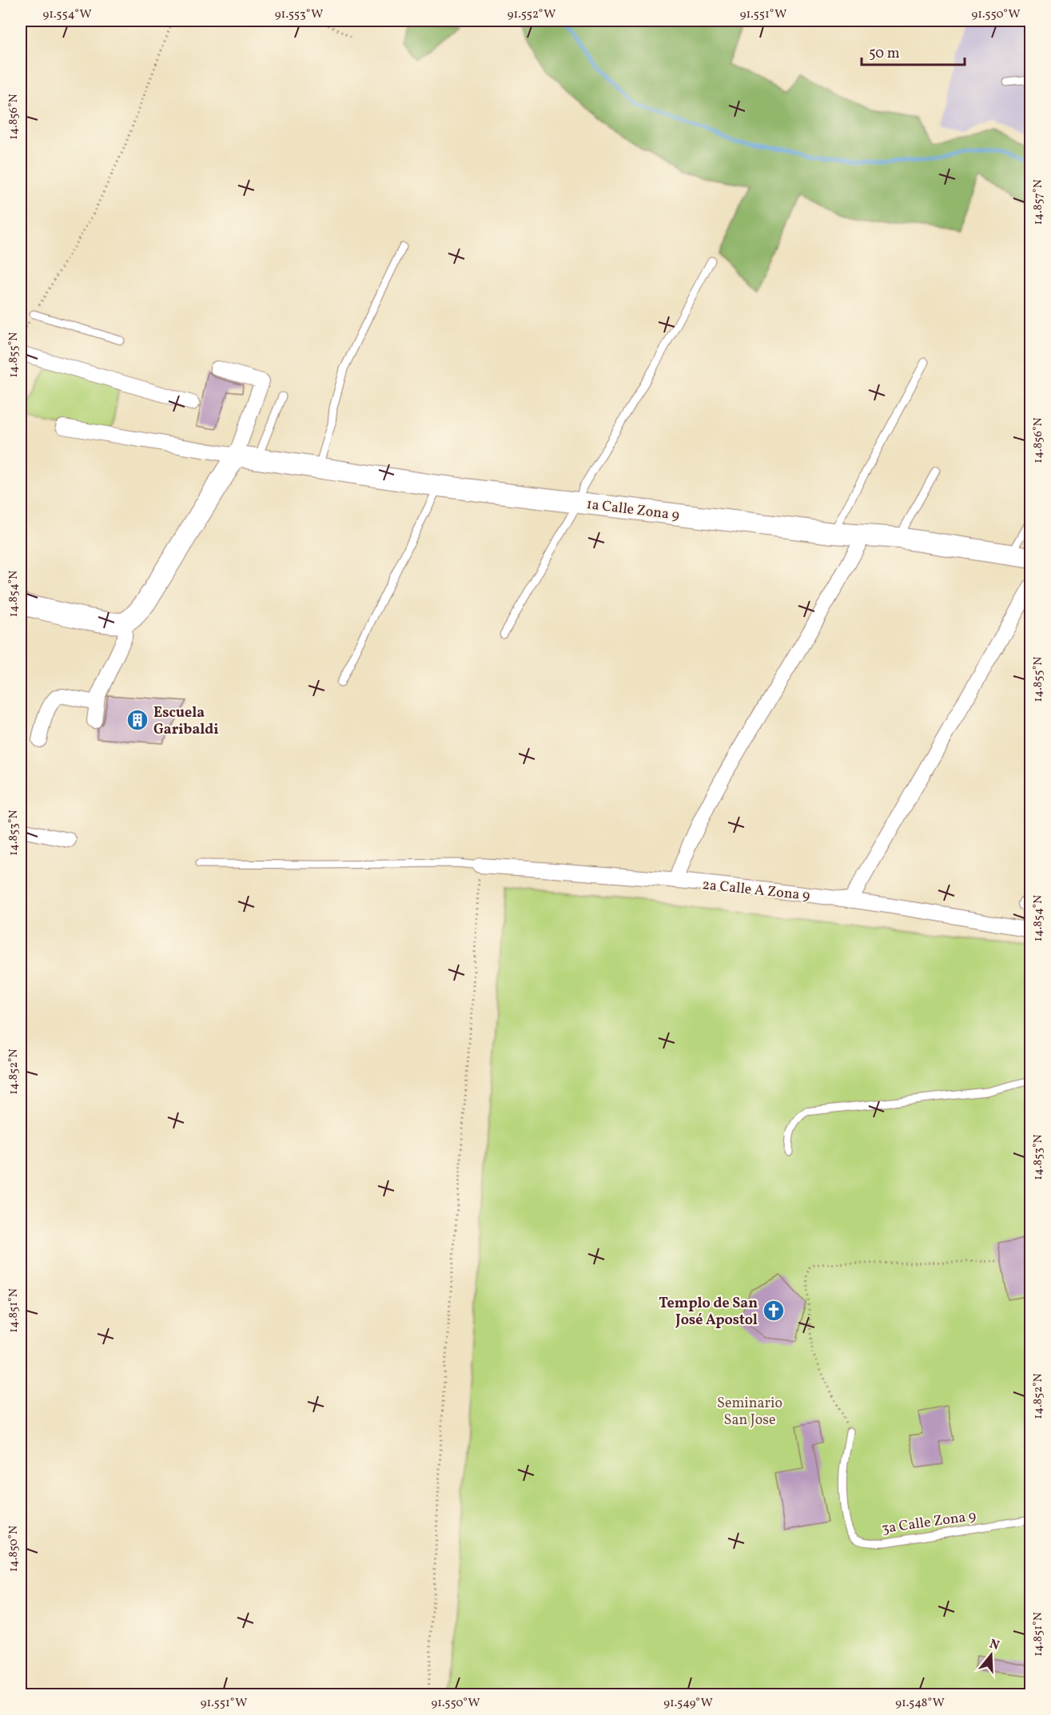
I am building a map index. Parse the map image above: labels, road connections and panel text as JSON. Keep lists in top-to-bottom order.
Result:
{
  "streets": {
    "street": ["1a Calle Zona 9", "2a Calle A Zona 9"],
    "lane": ["3a Calle Zona 9"]
  },
  "parks": ["Seminario San Jose"],
  "places": {
    "building": ["Escuela Garibaldi"],
    "church": ["Templo de San José Apostol"]
  },
  "scale_bar": "50 m",
  "north": "top",
  "coordinates": [
    "91.554°W",
    "91.553°W",
    "91.552°W",
    "91.551°W",
    "91.550°W",
    "14.856°N",
    "14.857°N",
    "14.855°N",
    "14.854°N",
    "14.853°N",
    "14.852°N",
    "14.851°N",
    "14.850°N",
    "91.549°W",
    "91.548°W"
  ]
}
